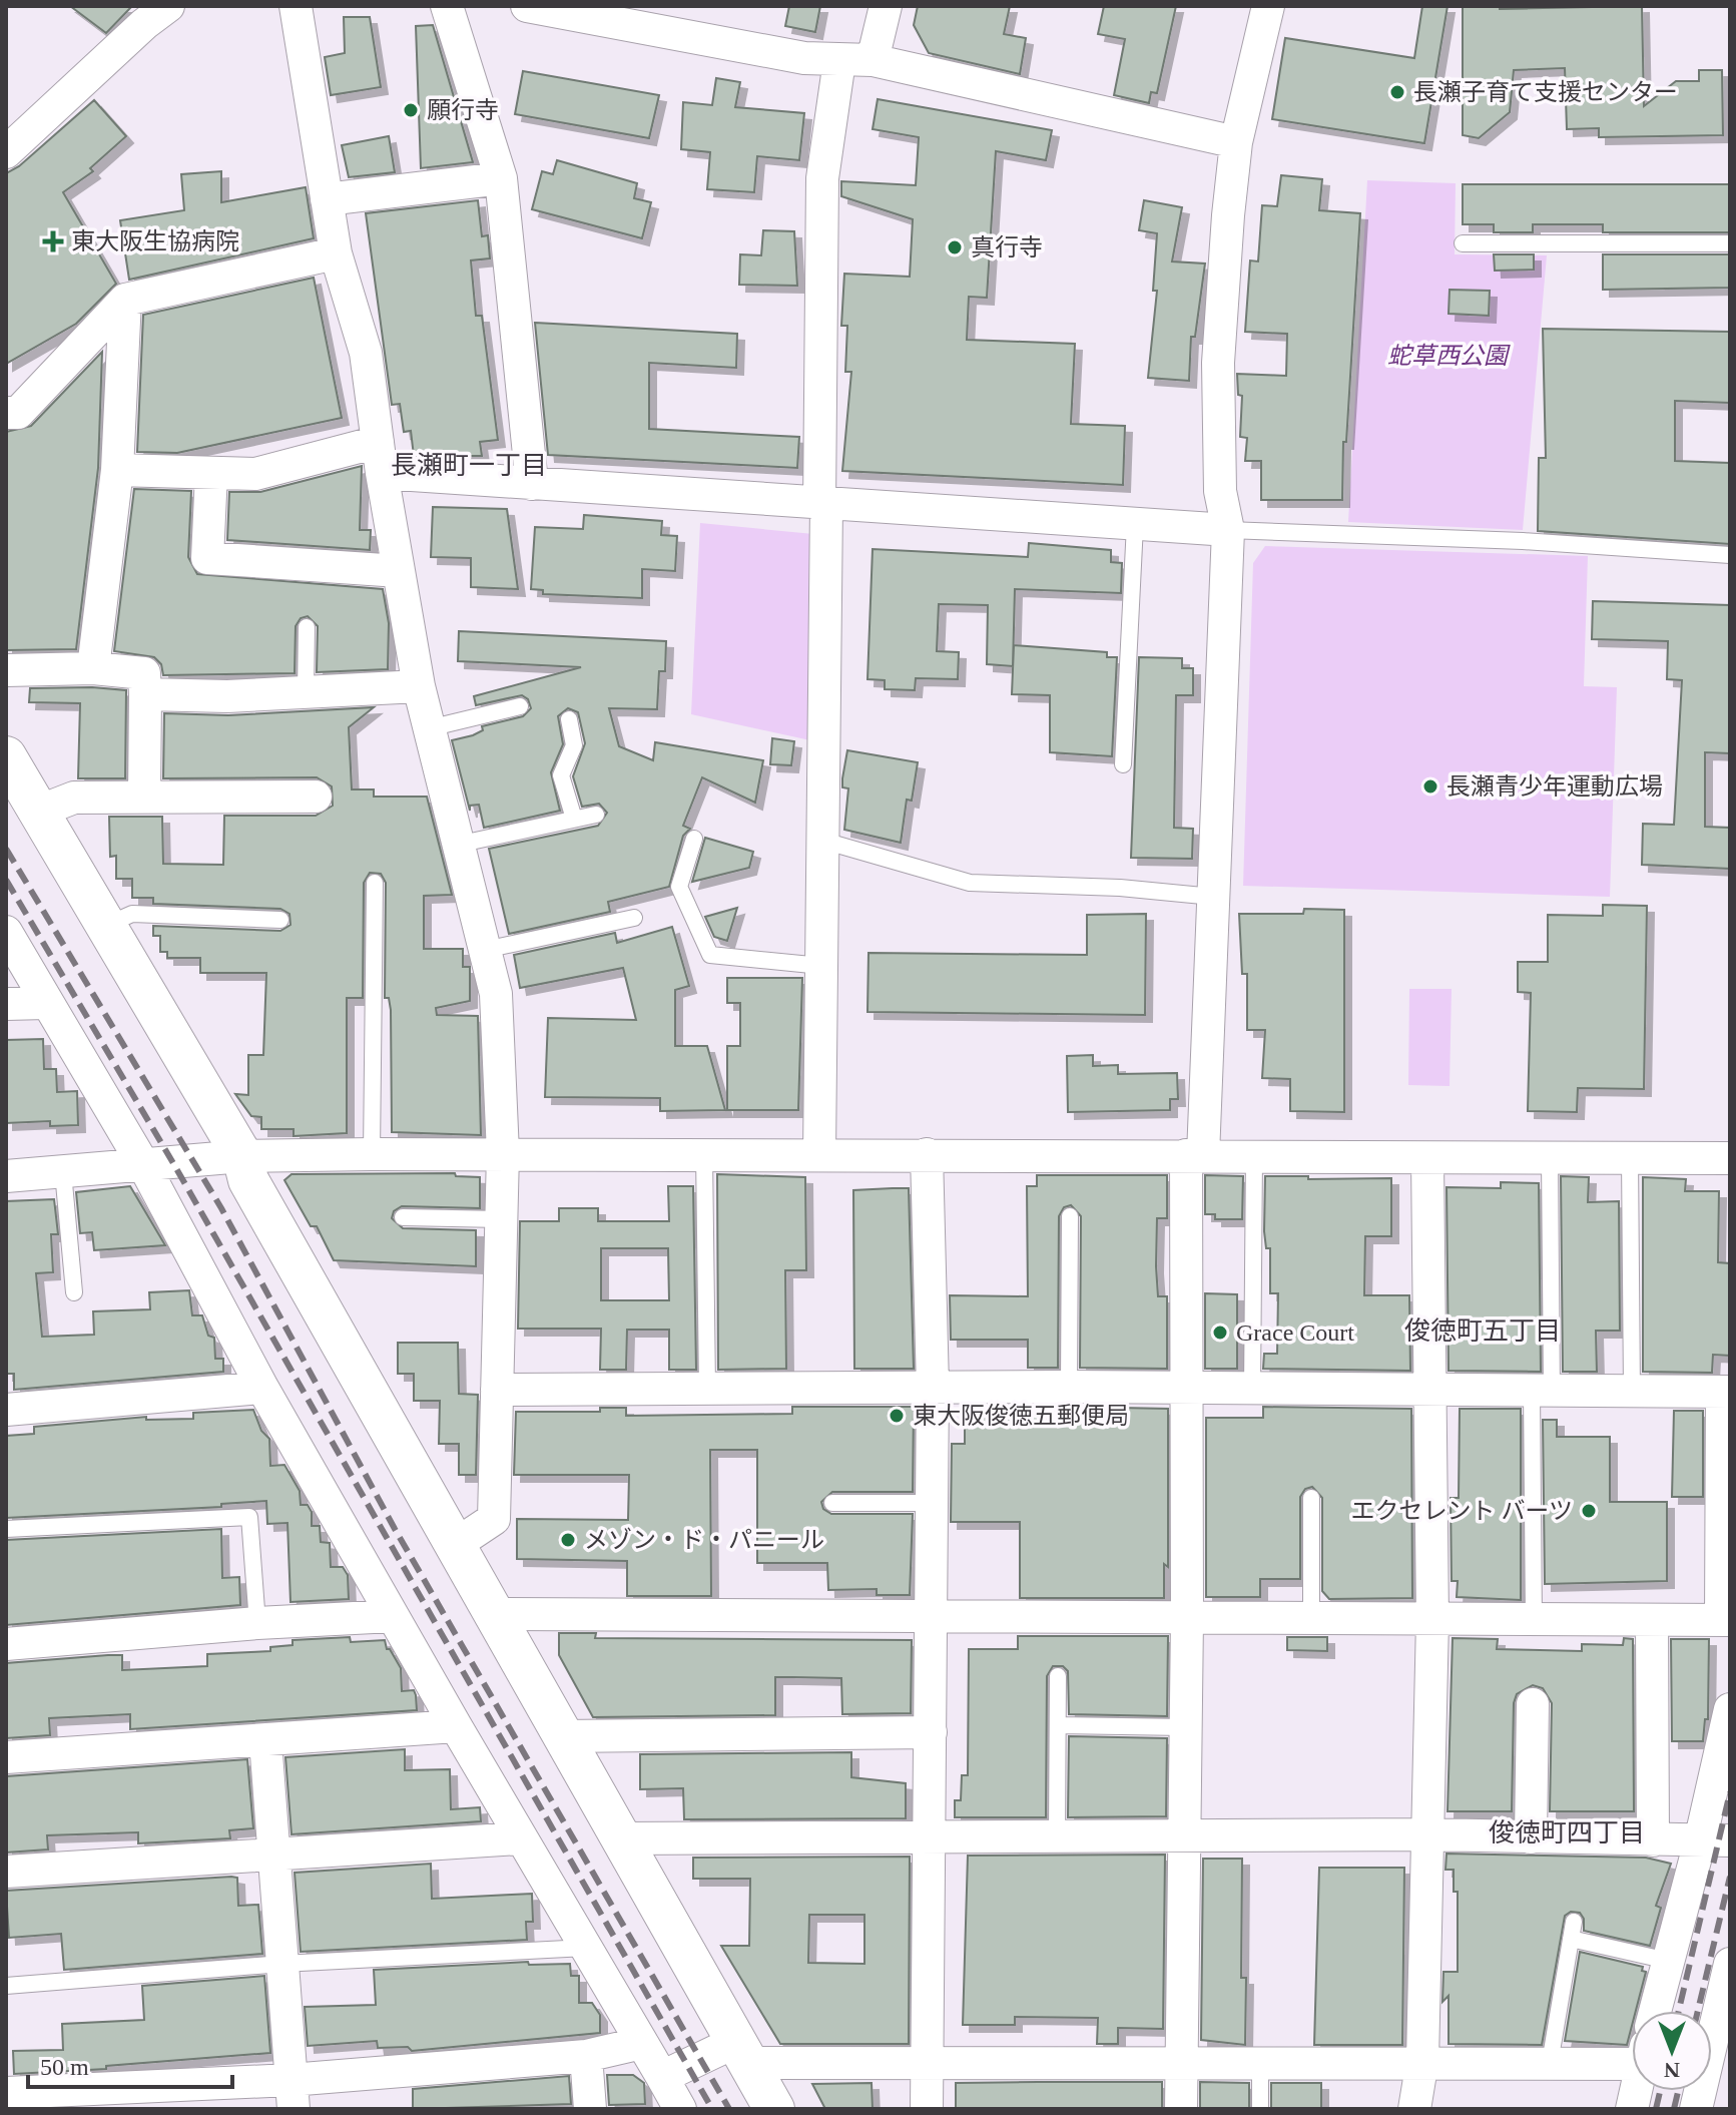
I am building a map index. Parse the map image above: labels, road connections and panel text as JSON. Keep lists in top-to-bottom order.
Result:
{
  "districts": ["長瀬町一丁目", "俊徳町五丁目", "俊徳町四丁目"],
  "parks": ["蛇草西公園"],
  "places": {
    "other": [
      "長瀬子育て支援センター",
      "願行寺",
      "真行寺",
      "長瀬青少年運動広場",
      "Grace Court",
      "東大阪俊徳五郵便局",
      "エクセレント バーツ",
      "メゾン・ド・パニール"
    ],
    "health": ["東大阪生協病院"]
  },
  "scale_bar": "50 m",
  "north": "bottom"
}
